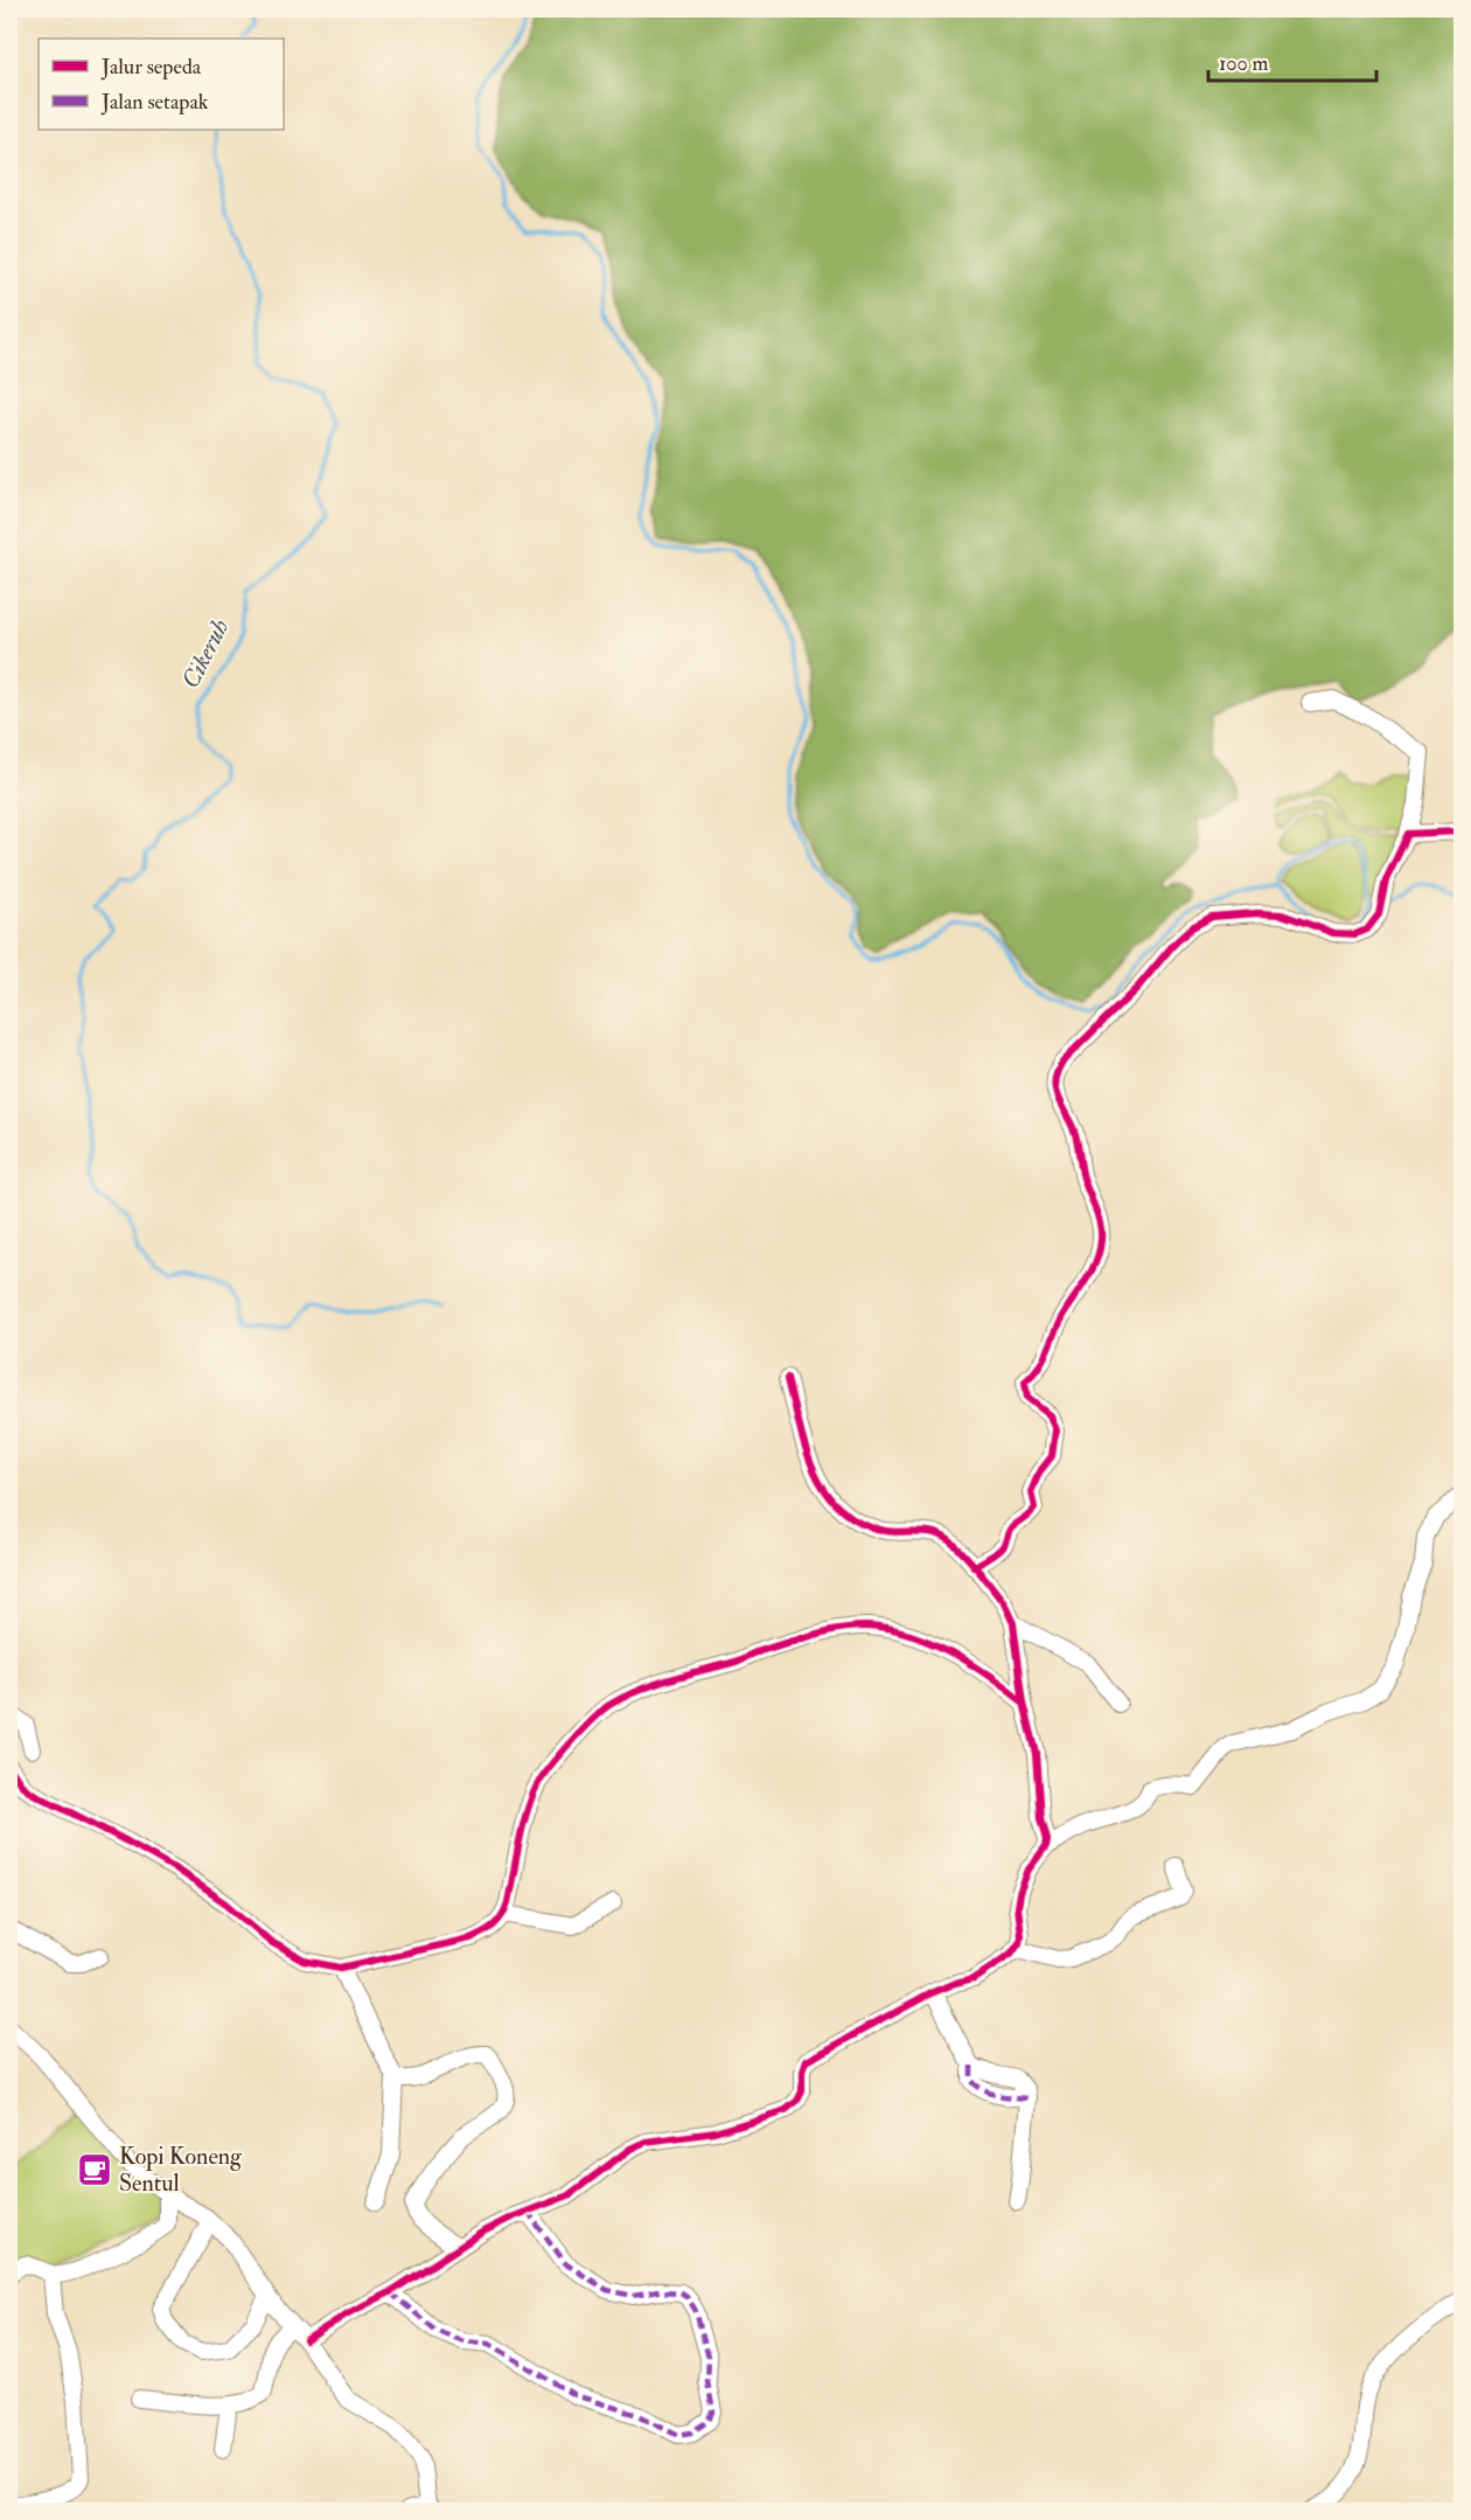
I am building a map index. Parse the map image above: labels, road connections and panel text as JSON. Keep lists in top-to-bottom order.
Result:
{
  "water": ["Cikeruh"],
  "places": {
    "cafe": ["Kopi Koneng Sentul"]
  },
  "legend": ["Jalur sepeda", "Jalan setapak"],
  "scale_bar": "100 m"
}
